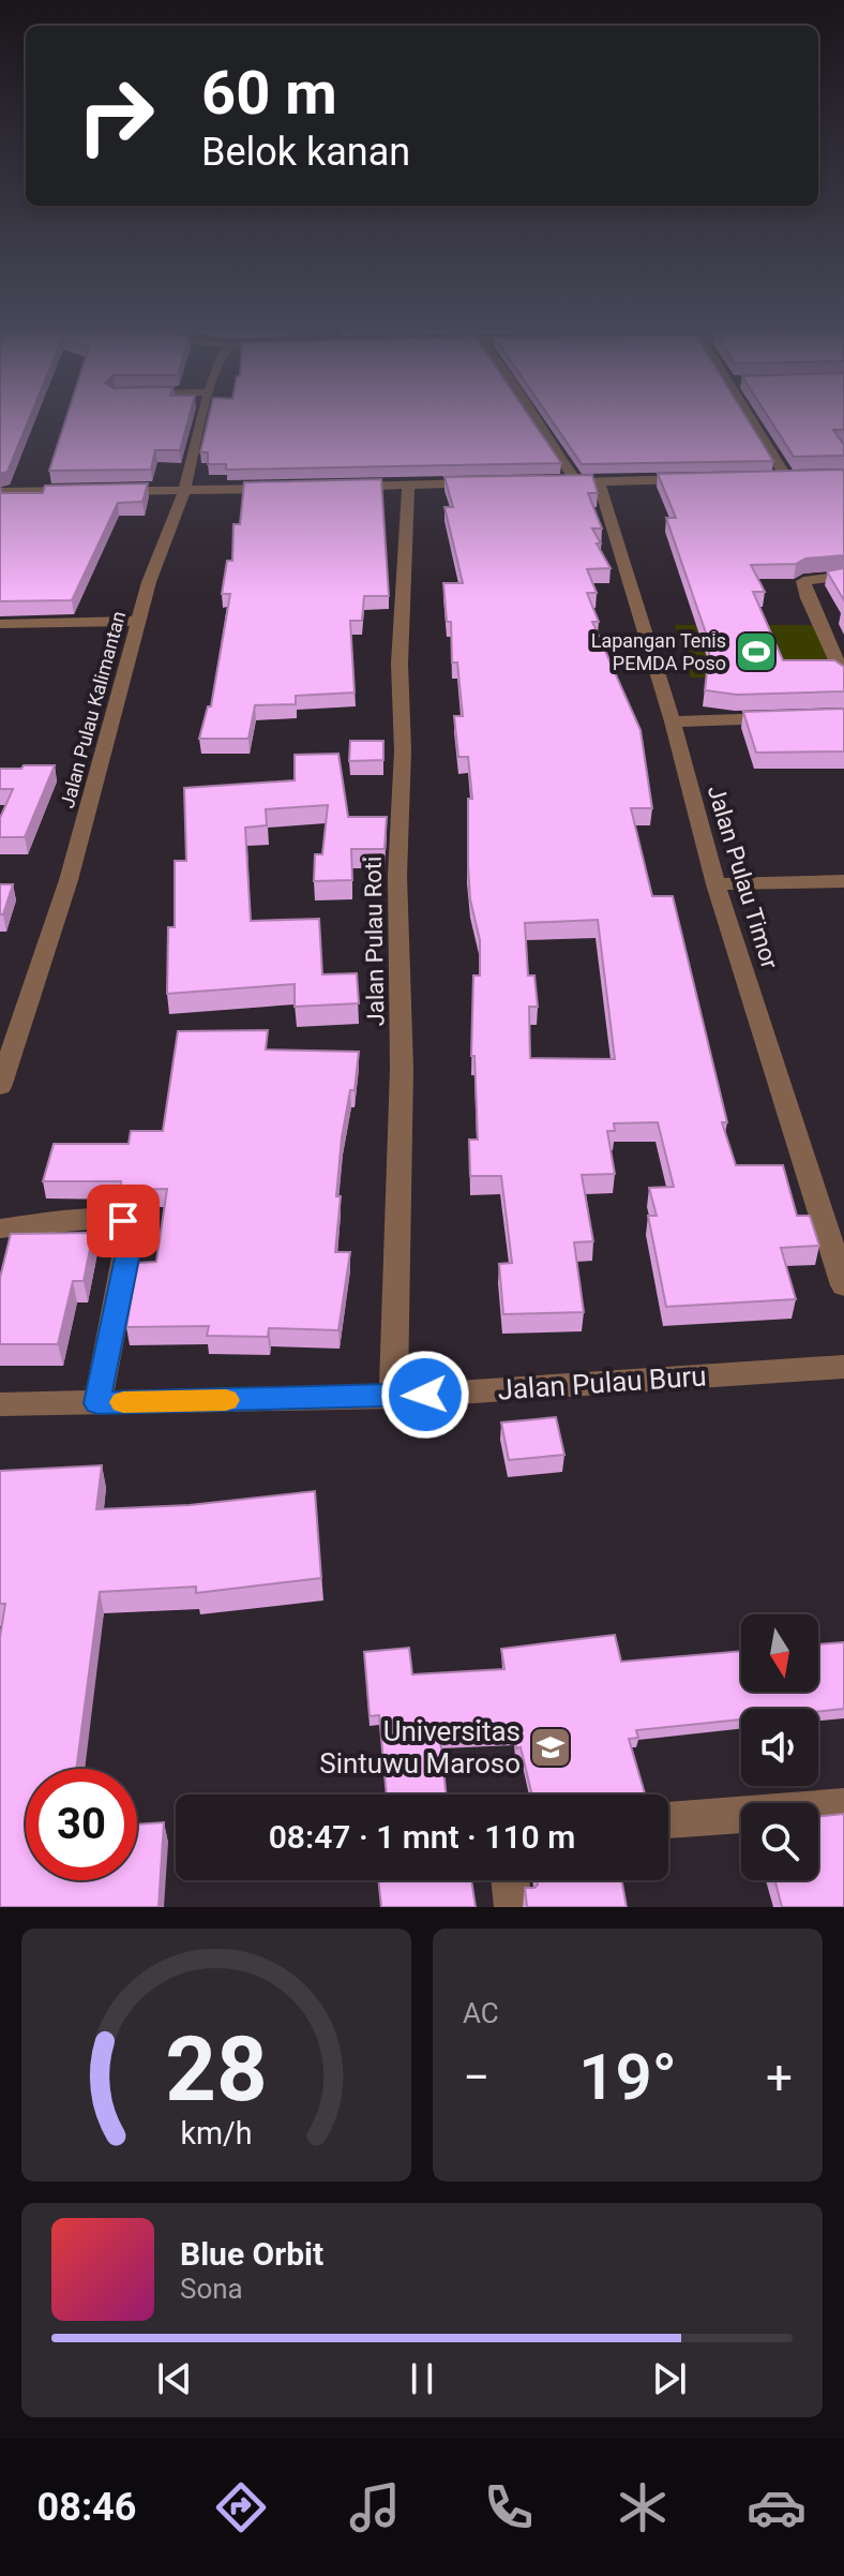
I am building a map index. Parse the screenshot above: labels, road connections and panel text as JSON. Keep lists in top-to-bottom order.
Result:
{
  "streets": {
    "street": [
      "Jalan Pulau Kalimantan",
      "Jalan Pulau Timor",
      "Jalan Pulau Roti",
      "Jalan Pulau Buru"
    ]
  },
  "crossings": [
    ["Jalan Pulau Roti", "Jalan Pulau Buru"]
  ],
  "places": {
    "sports": ["Lapangan Tenis PEMDA Poso"],
    "school or university": ["Universitas Sintuwu Maroso"]
  },
  "north": "bottom",
  "page": {
    "turn": ["60 m", "Belok kanan"],
    "limit": "30",
    "trip": "08:47 · 1 mnt · 110 m",
    "tile": "AC",
    "heat": ["−", "19°", "+"],
    "song": ["Blue Orbit", "Sona"],
    "tabs": "08:46",
    "gauge": ["28", "km/h"]
  }
}
